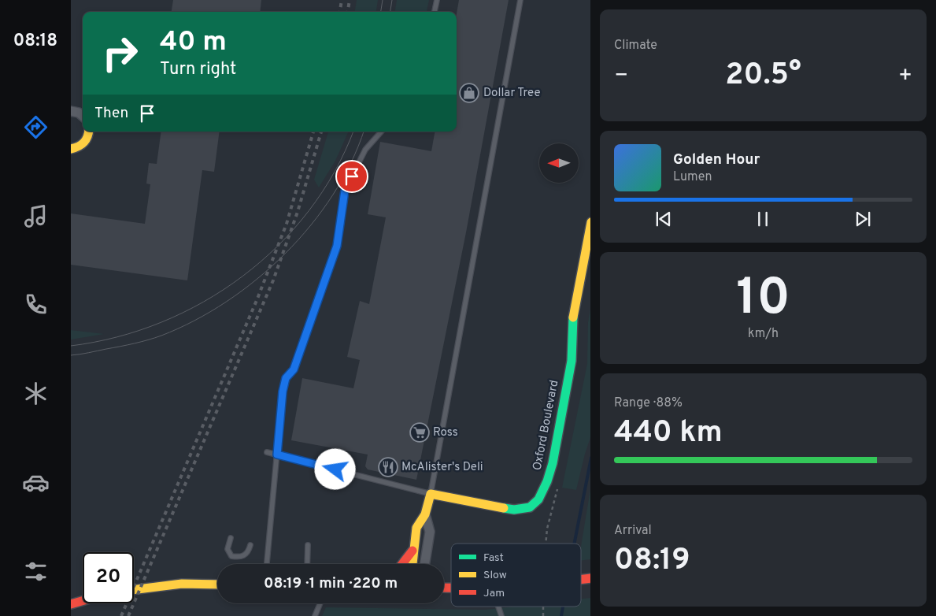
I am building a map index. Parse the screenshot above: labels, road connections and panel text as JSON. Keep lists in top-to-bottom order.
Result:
{
  "streets": {
    "street": ["Oxford Boulevard"]
  },
  "places": {
    "shop": ["Dollar Tree"],
    "supermarket": ["Ross"],
    "restaurant": ["McAlister's Deli"]
  },
  "legend": ["Fast", "Slow", "Jam"],
  "north": "left",
  "page": {
    "tabs": "08:18",
    "tile": [
      "Climate",
      ["10", "km/h"],
      ["Range · 88%", "440 km"],
      ["Arrival", "08:19"]
    ],
    "turn": ["40 m", "Turn right"],
    "heat": ["−", "20.5°", "+"],
    "then": "Then",
    "song": ["Golden Hour", "Lumen"],
    "limit": "20",
    "trip": "08:19 · 1 min · 220 m"
  }
}
